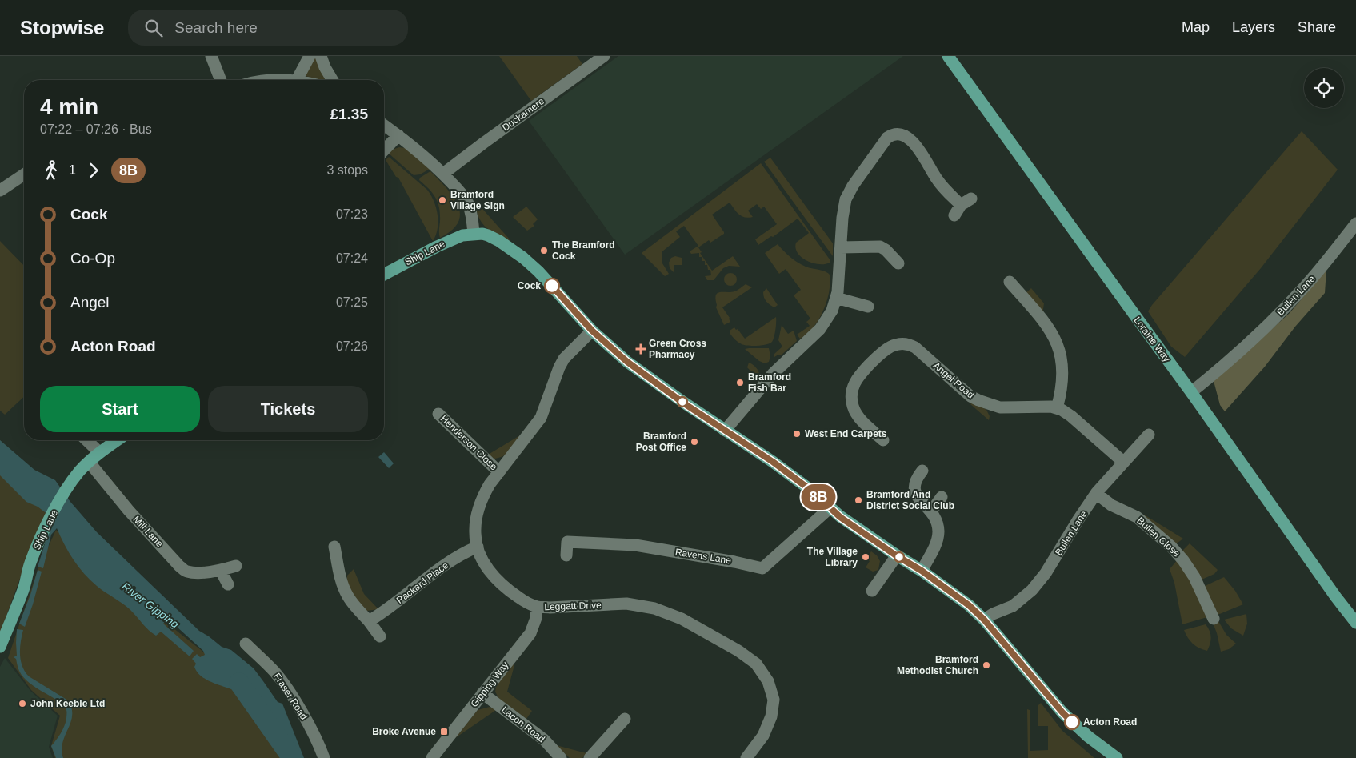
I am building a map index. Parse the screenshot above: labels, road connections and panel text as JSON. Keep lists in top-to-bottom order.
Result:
{
  "streets": {
    "main road": ["Ship Lane", "Loraine Way"],
    "street": [
      "Duckamere",
      "Bullen Lane",
      "Angel Road",
      "Henderson Close",
      "Mill Lane",
      "Bullen Close",
      "Ravens Lane",
      "Packard Place",
      "Leggatt Drive",
      "Gipping Way",
      "Fraser Road",
      "Lacon Road"
    ]
  },
  "crossings": [
    ["Ship Lane", "Mill Lane"],
    ["Bullen Lane", "Loraine Way"],
    ["Bullen Lane", "Angel Road"],
    ["Bullen Lane", "Bullen Close"],
    ["Henderson Close", "Leggatt Drive"],
    ["Packard Place", "Leggatt Drive"],
    ["Leggatt Drive", "Gipping Way"],
    ["Gipping Way", "Lacon Road"]
  ],
  "water": ["River Gipping"],
  "places": {
    "other": [
      "Bramford Village Sign",
      "The Bramford Cock",
      "Cock",
      "Bramford Fish Bar",
      "West End Carpets",
      "Bramford Post Office",
      "Bramford And District Social Club",
      "The Village Library",
      "Bramford Methodist Church",
      "John Keeble Ltd",
      "Acton Road"
    ],
    "health": ["Green Cross Pharmacy"],
    "transit": ["Broke Avenue"]
  },
  "lines": ["bus line 8B"],
  "page": {
    "header": "Stopwise",
    "search": "Search here",
    "nav": ["Map", "Layers", "Share"],
    "on_map": "8B",
    "heading": ["4 min", "07:22 – 07:26 · Bus", "£1.35"],
    "legs": ["1", "8B", "3 stops"],
    "list": [
      {
        "name": "Cock",
        "value": "07:23"
      },
      {
        "name": "Co-Op",
        "value": "07:24"
      },
      {
        "name": "Angel",
        "value": "07:25"
      },
      {
        "name": "Acton Road",
        "value": "07:26"
      }
    ],
    "buttons": ["Start", "Tickets"]
  }
}
